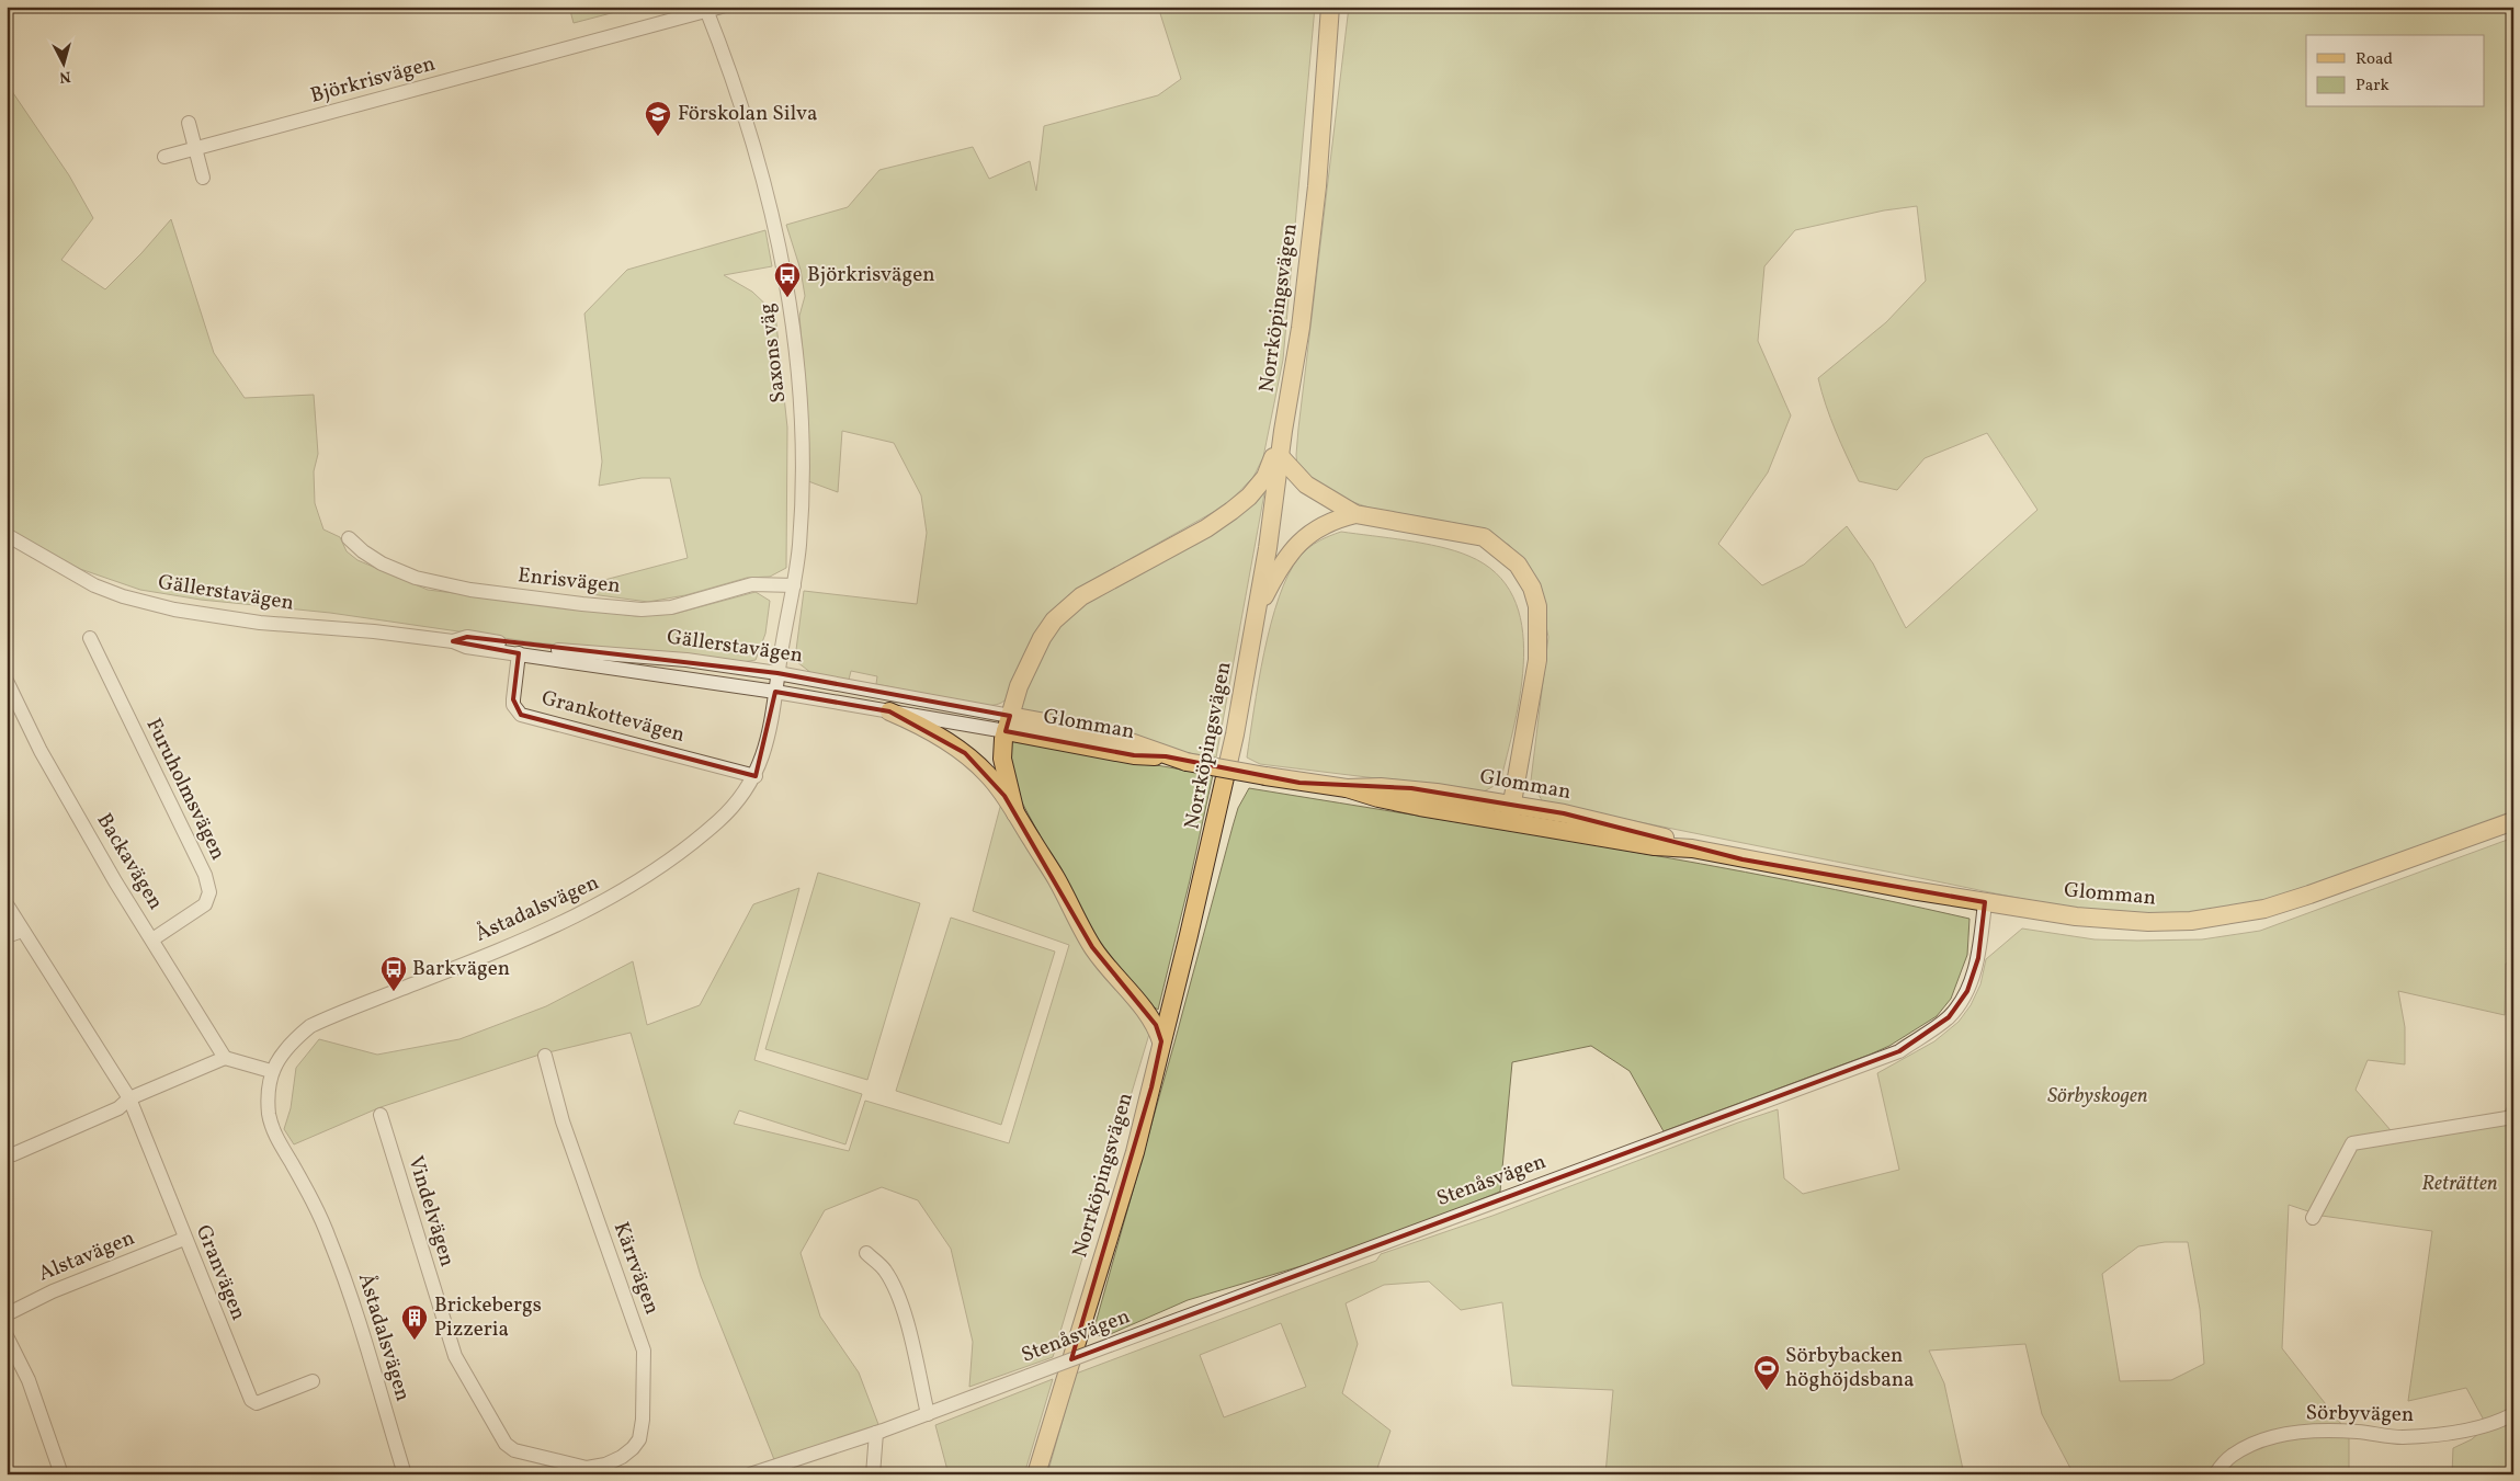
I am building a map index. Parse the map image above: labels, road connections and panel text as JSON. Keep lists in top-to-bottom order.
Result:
{
  "streets": {
    "main road": ["Norrköpingsvägen", "Glomman"],
    "street": [
      "Björkrisvägen",
      "Saxons väg",
      "Enrisvägen",
      "Gällerstavägen",
      "Grankottevägen",
      "Furuholmsvägen",
      "Backavägen",
      "Åstadalsvägen",
      "Stenåsvägen",
      "Vindelvägen",
      "Alstavägen",
      "Kärrvägen",
      "Granvägen",
      "Sörbyvägen"
    ]
  },
  "crossings": [
    ["Björkrisvägen", "Saxons väg"],
    ["Saxons väg", "Enrisvägen"],
    ["Saxons väg", "Gällerstavägen"],
    ["Saxons väg", "Åstadalsvägen"],
    ["Gällerstavägen", "Grankottevägen"],
    ["Gällerstavägen", "Glomman"],
    ["Gällerstavägen", "Åstadalsvägen"],
    ["Grankottevägen", "Åstadalsvägen"],
    ["Glomman", "Stenåsvägen"],
    ["Furuholmsvägen", "Backavägen"],
    ["Vindelvägen", "Kärrvägen"],
    ["Alstavägen", "Granvägen"]
  ],
  "parks": ["Sörbyskogen", "Reträtten"],
  "places": {
    "school or university": ["Förskolan Silva"],
    "bus stop": ["Björkrisvägen", "Barkvägen"],
    "building": ["Brickebergs Pizzeria"],
    "sports": ["Sörbybacken höghöjdsbana"]
  },
  "legend": ["Road", "Park"],
  "north": "bottom"
}
